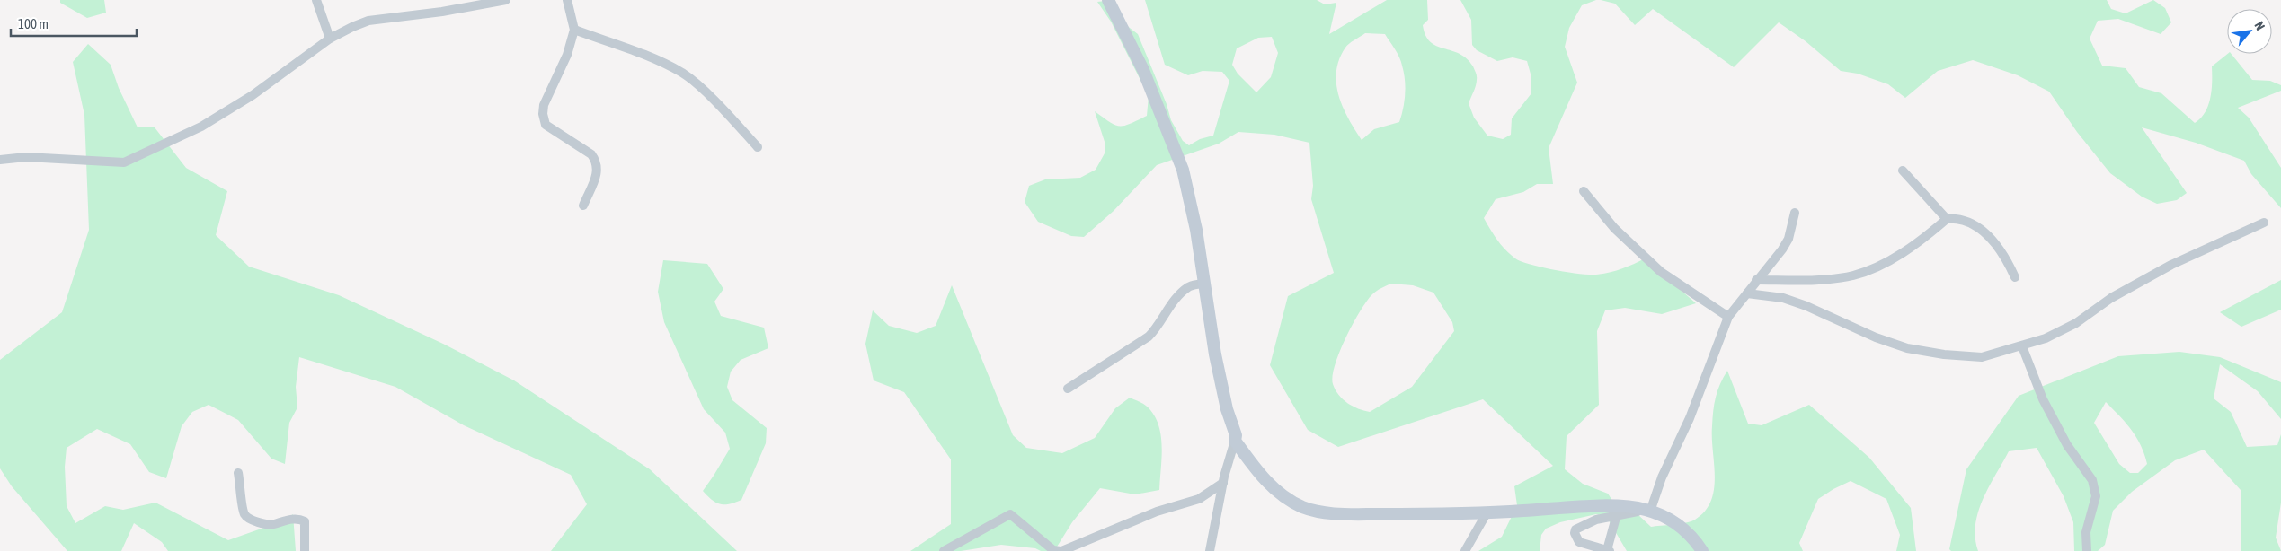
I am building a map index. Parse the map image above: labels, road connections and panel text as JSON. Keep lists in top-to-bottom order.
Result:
{
  "scale_bar": "100 m",
  "north": "top right"
}
